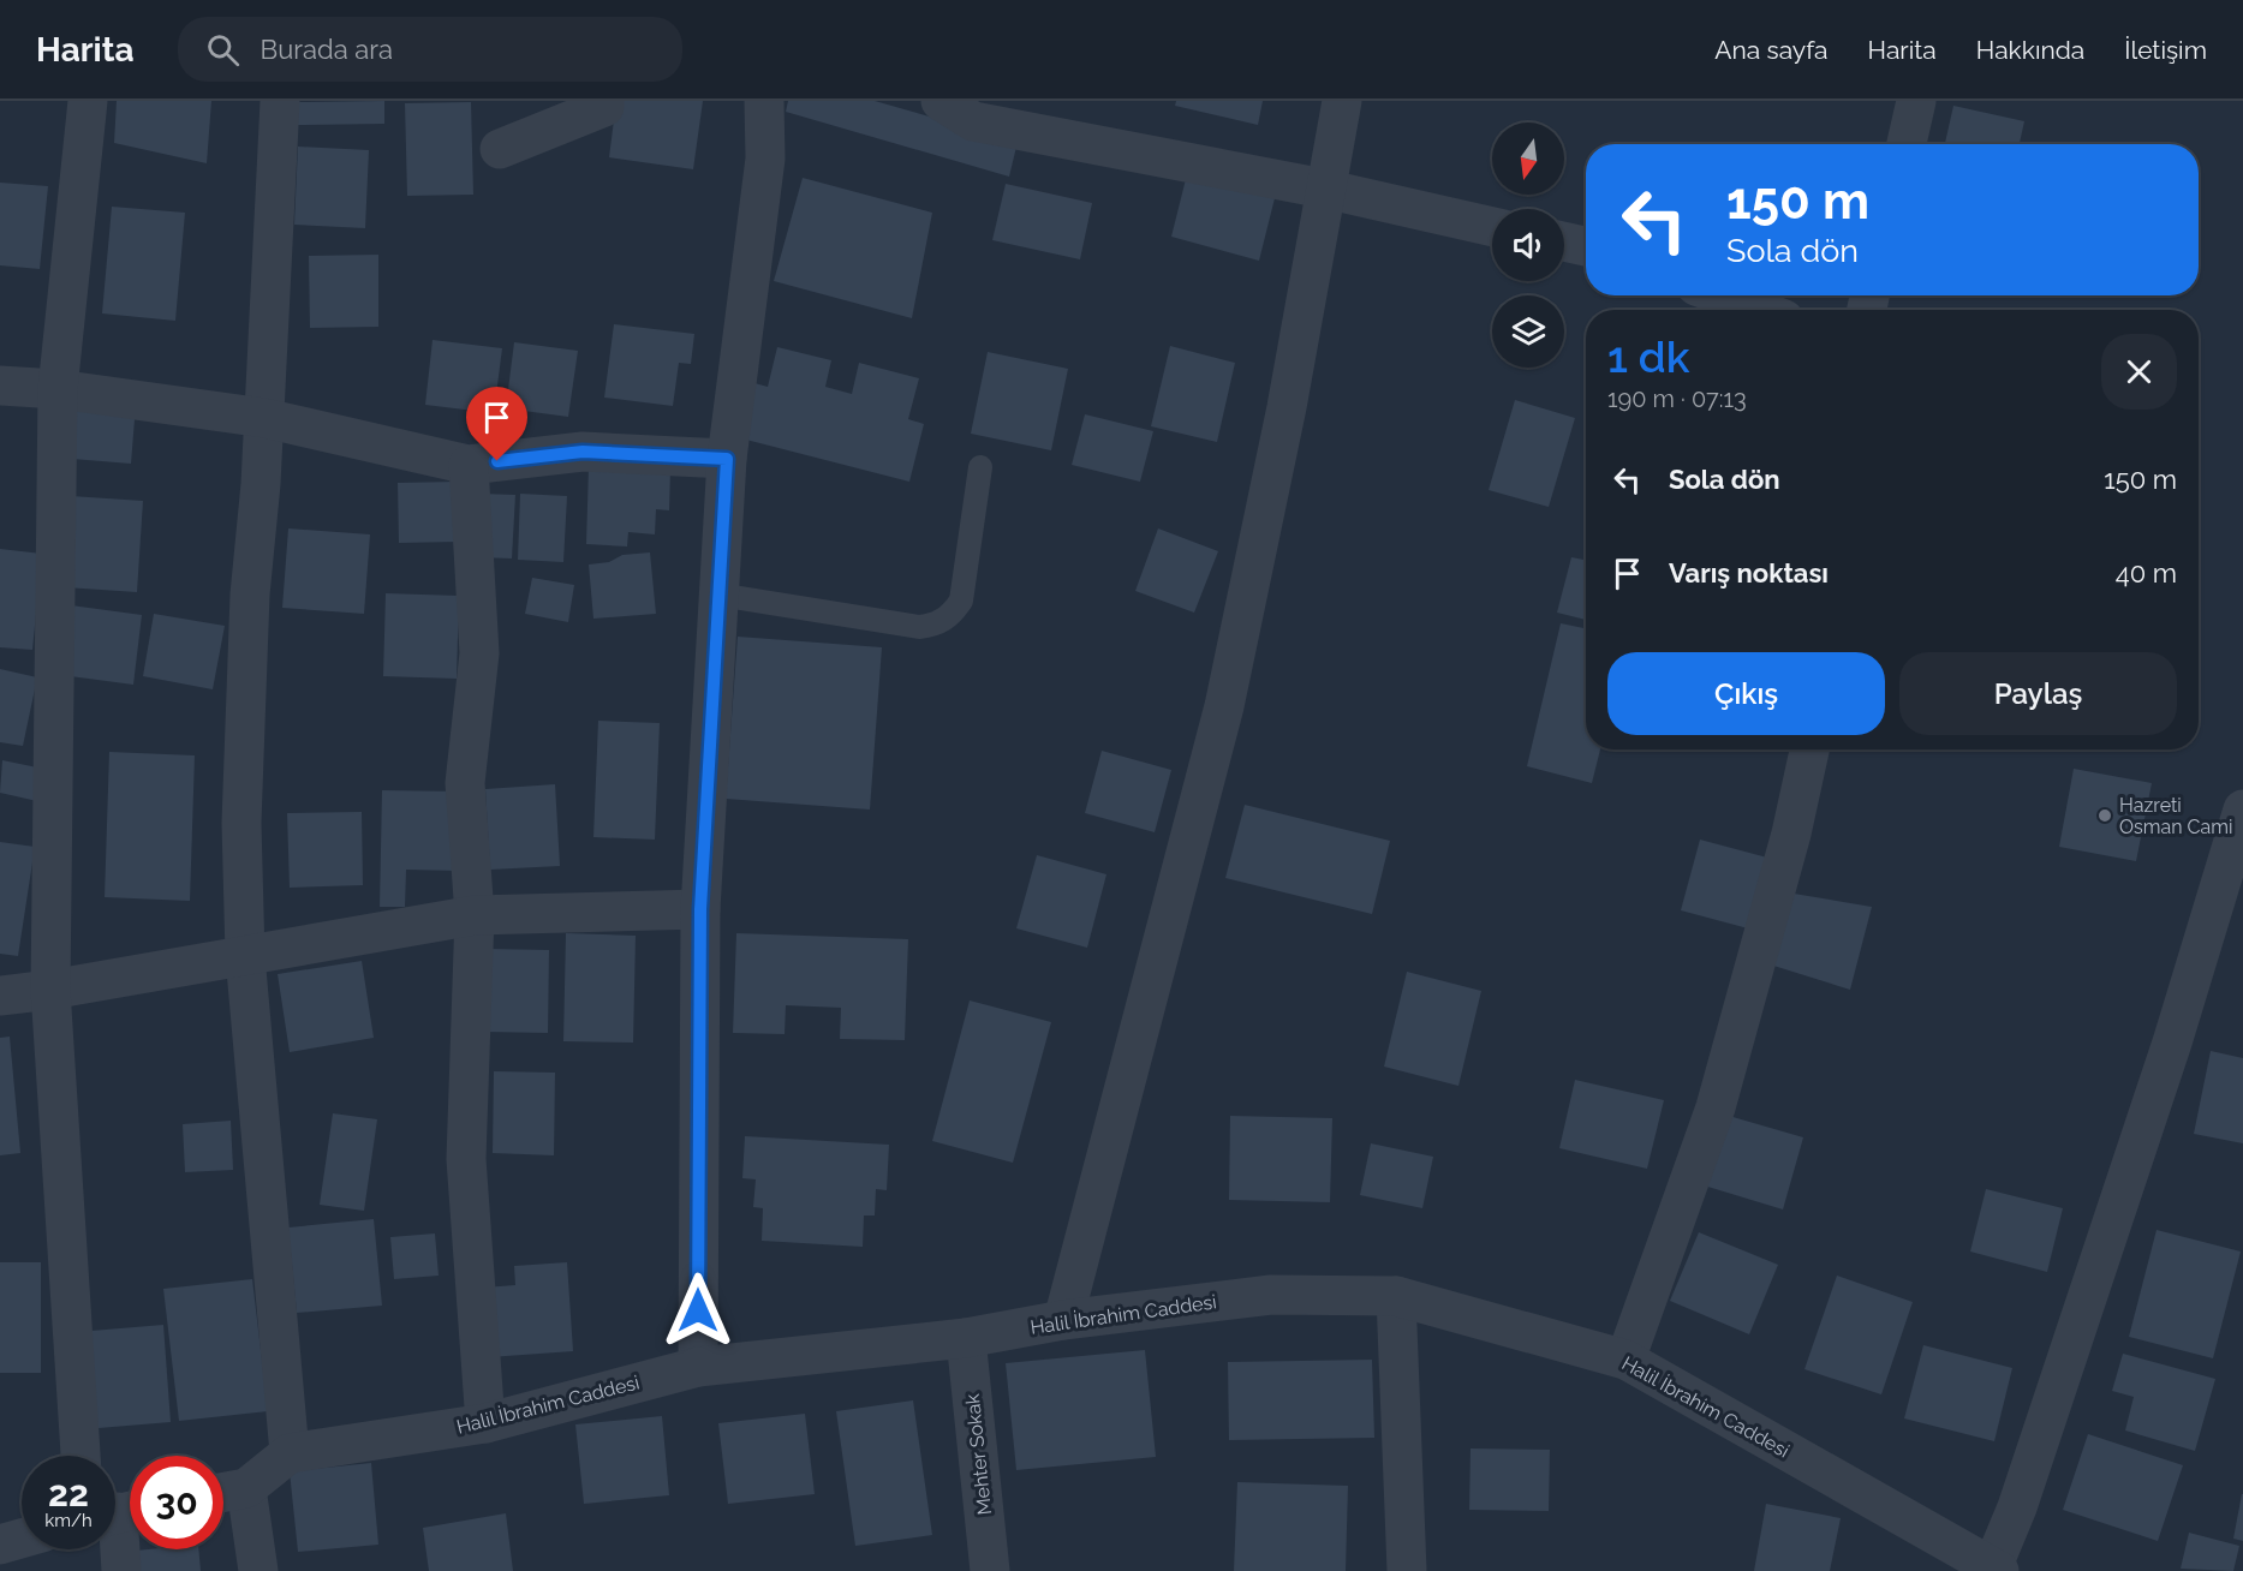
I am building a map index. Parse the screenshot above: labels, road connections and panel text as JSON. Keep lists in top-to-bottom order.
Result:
{
  "streets": {
    "street": ["Halil İbrahim Caddesi", "Mehter Sokak"]
  },
  "crossings": [
    ["Halil İbrahim Caddesi", "Mehter Sokak"]
  ],
  "places": ["Hazreti Osman Cami"],
  "north": "bottom",
  "page": {
    "header": "Harita",
    "search": "Burada ara",
    "nav": [
      "Ana sayfa",
      "Harita",
      "Hakkında",
      "İletişim"
    ],
    "turn": ["150 m", "Sola dön"],
    "heading": ["1 dk", "190 m · 07:13"],
    "list": [
      {
        "name": "Sola dön",
        "value": "150 m"
      },
      {
        "name": "Varış noktası",
        "value": "40 m"
      }
    ],
    "buttons": ["Çıkış", "Paylaş"],
    "speed": "22 km/h",
    "limit": "30"
  }
}
